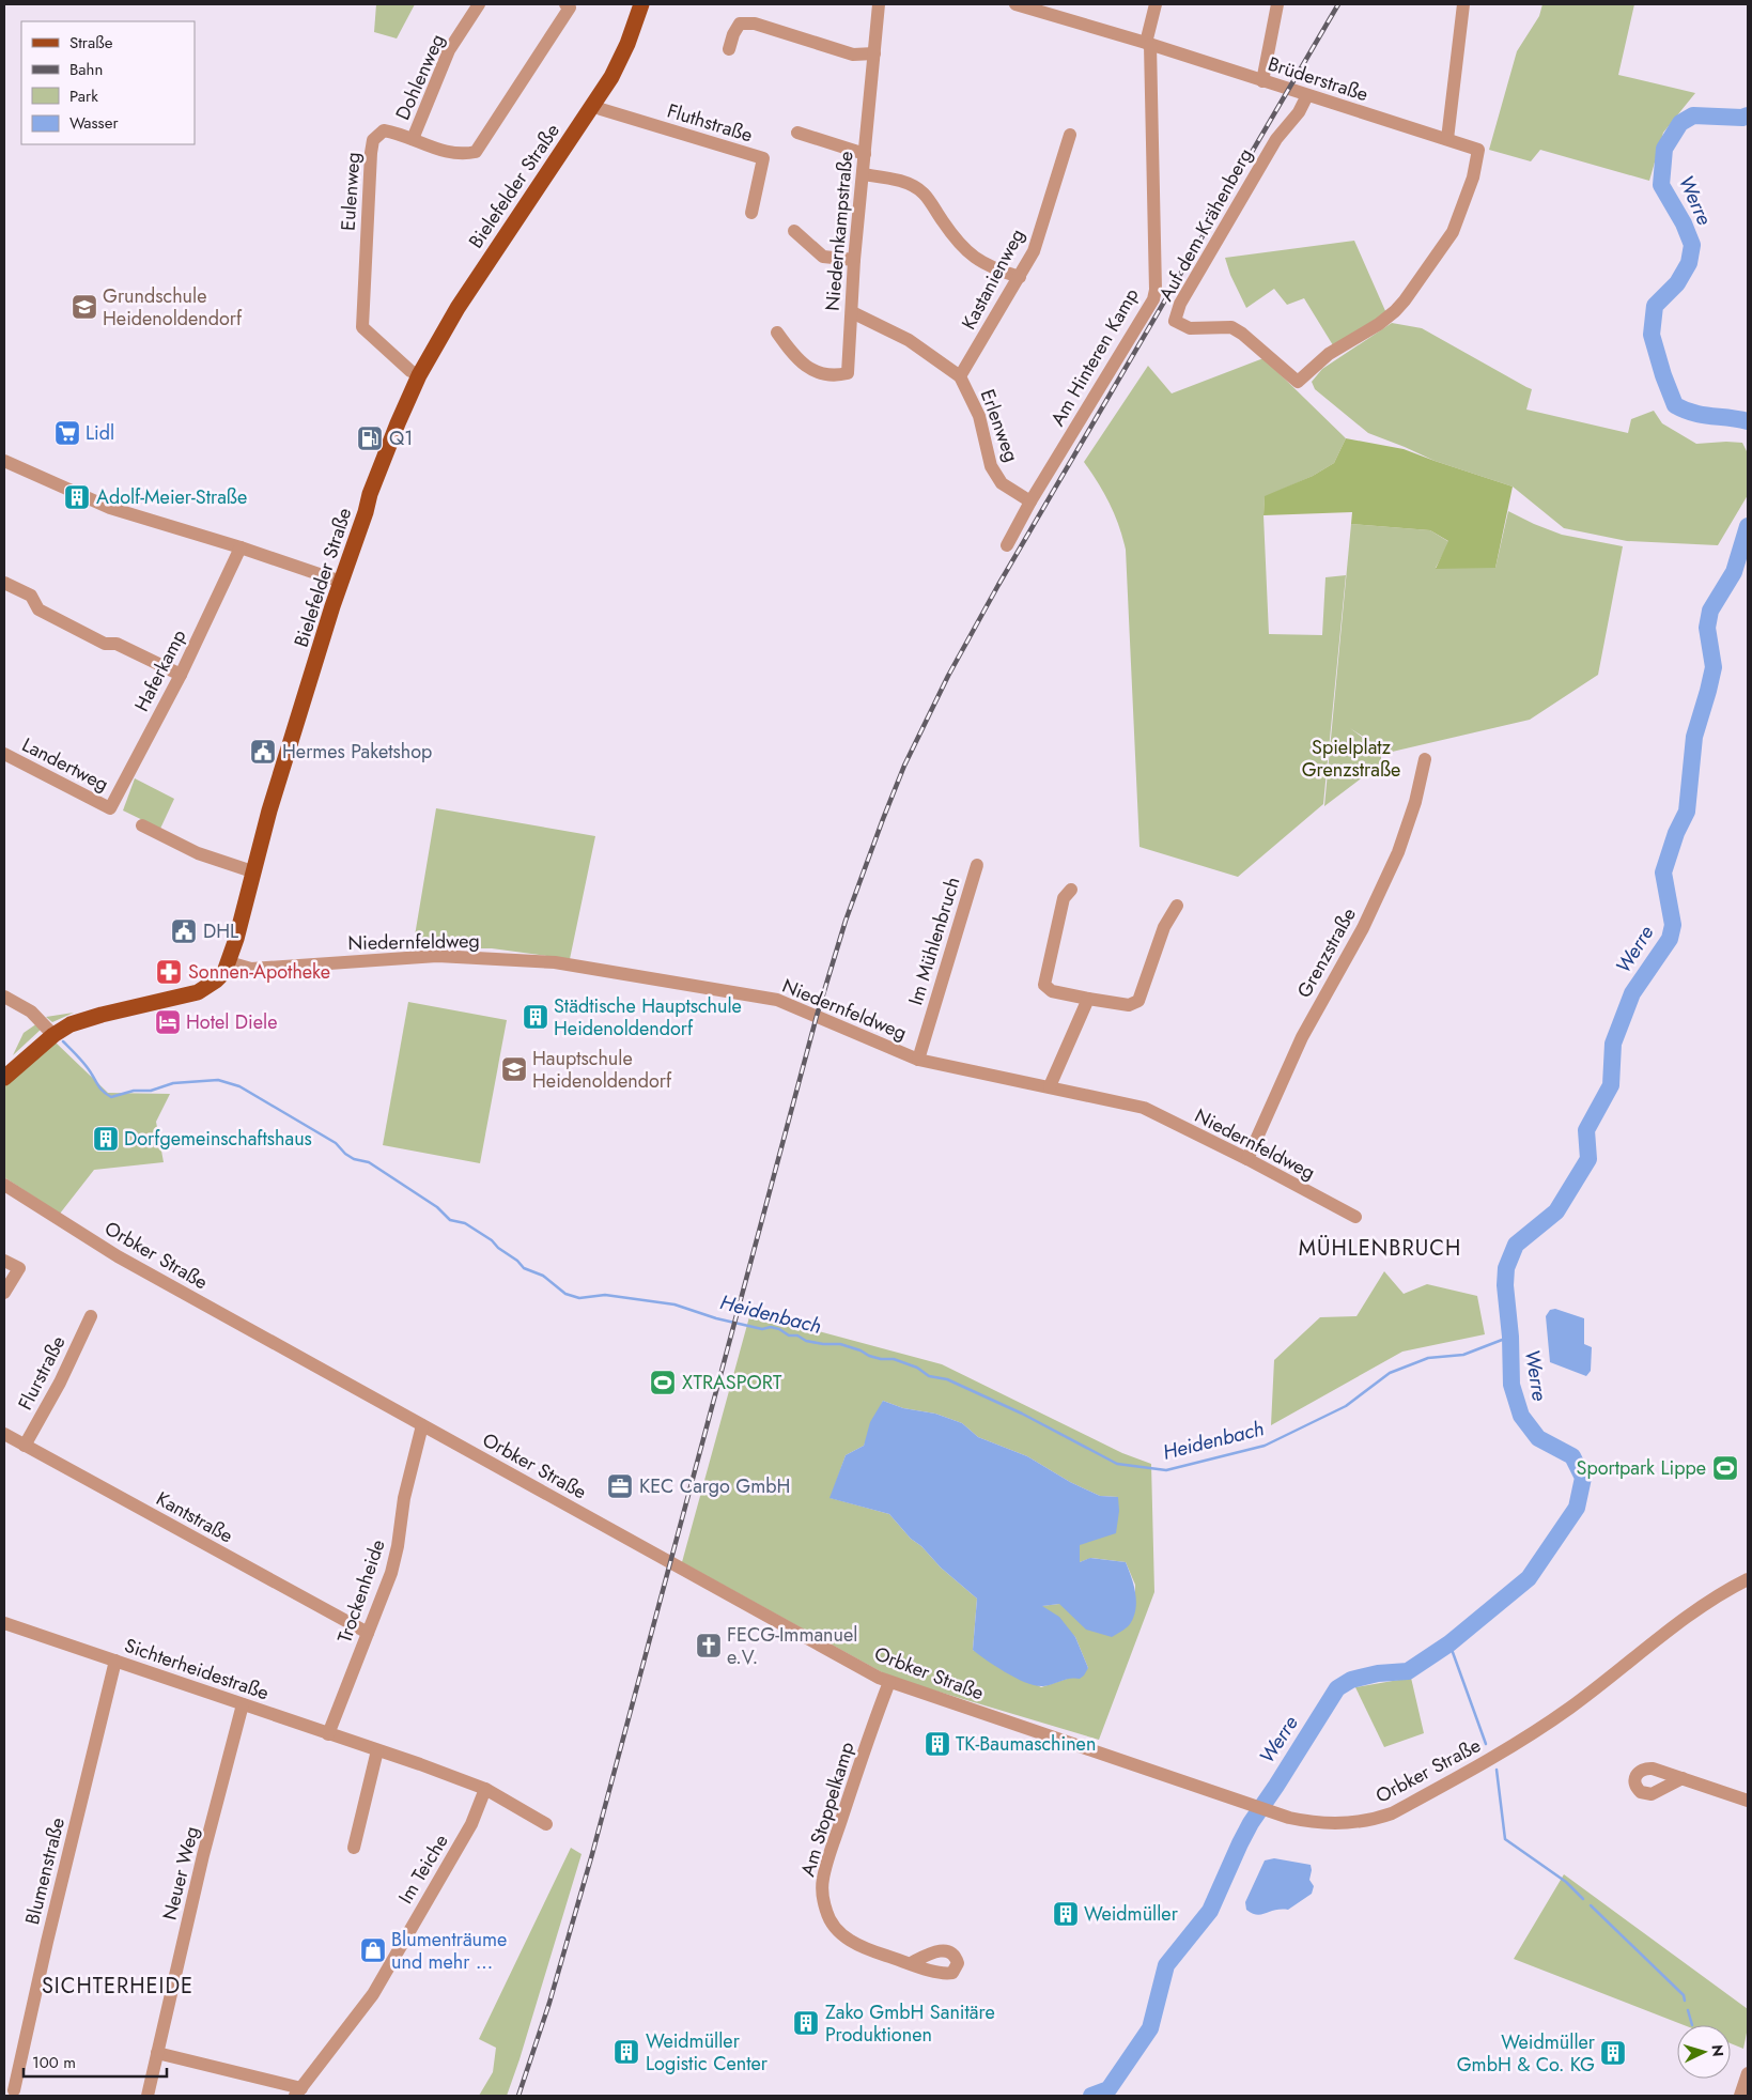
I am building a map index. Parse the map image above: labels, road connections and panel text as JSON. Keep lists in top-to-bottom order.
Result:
{
  "streets": {
    "main road": ["Bielefelder Straße"],
    "street": [
      "Dohlenweg",
      "Brüderstraße",
      "Fluthstraße",
      "Eulenweg",
      "Auf dem Krähenberg",
      "Niedernkampstraße",
      "Kastanienweg",
      "Am Hinteren Kamp",
      "Erlenweg",
      "Haferkamp",
      "Landertweg",
      "Im Mühlenbruch",
      "Niedernfeldweg",
      "Grenzstraße",
      "Orbker Straße",
      "Flurstraße",
      "Kantstraße",
      "Trockenheide",
      "Sichterheidestraße",
      "Am Stoppelkamp",
      "Im Teiche",
      "Blumenstraße",
      "Neuer Weg"
    ]
  },
  "crossings": [
    ["Dohlenweg", "Eulenweg"],
    ["Brüderstraße", "Auf dem Krähenberg"],
    ["Brüderstraße", "Am Hinteren Kamp"],
    ["Fluthstraße", "Bielefelder Straße"],
    ["Bielefelder Straße", "Eulenweg"],
    ["Bielefelder Straße", "Niedernfeldweg"],
    ["Niedernkampstraße", "Erlenweg"],
    ["Kastanienweg", "Erlenweg"],
    ["Am Hinteren Kamp", "Erlenweg"],
    ["Haferkamp", "Landertweg"],
    ["Im Mühlenbruch", "Niedernfeldweg"],
    ["Niedernfeldweg", "Grenzstraße"],
    ["Orbker Straße", "Trockenheide"],
    ["Orbker Straße", "Am Stoppelkamp"],
    ["Flurstraße", "Kantstraße"],
    ["Kantstraße", "Trockenheide"],
    ["Trockenheide", "Sichterheidestraße"],
    ["Sichterheidestraße", "Im Teiche"],
    ["Sichterheidestraße", "Blumenstraße"],
    ["Sichterheidestraße", "Neuer Weg"]
  ],
  "districts": ["MÜHLENBRUCH", "SICHTERHEIDE"],
  "water": ["Werre", "Heidenbach"],
  "parks": ["Spielplatz Grenzstraße"],
  "places": {
    "school or university": ["Grundschule Heidenoldendorf", "Hauptschule Heidenoldendorf"],
    "supermarket": ["Lidl"],
    "fuel station": ["Q1"],
    "building": [
      "Adolf-Meier-Straße",
      "Städtische Hauptschule Heidenoldendorf",
      "Dorfgemeinschaftshaus",
      "TK-Baumaschinen",
      "Weidmüller",
      "Zako GmbH Sanitäre Produktionen",
      "Weidmüller Logistic Center",
      "Weidmüller GmbH & Co. KG"
    ],
    "public building": ["Hermes Paketshop", "DHL"],
    "pharmacy": ["Sonnen-Apotheke"],
    "hotel": ["Hotel Diele"],
    "sports": ["XTRASPORT", "Sportpark Lippe"],
    "office": ["KEC Cargo GmbH"],
    "church": ["FECG-Immanuel e.V."],
    "shop": ["Blumenträume und mehr ..."]
  },
  "legend": [
    "Straße",
    "Bahn",
    "Park",
    "Wasser"
  ],
  "scale_bar": "100 m",
  "north": "right"
}
